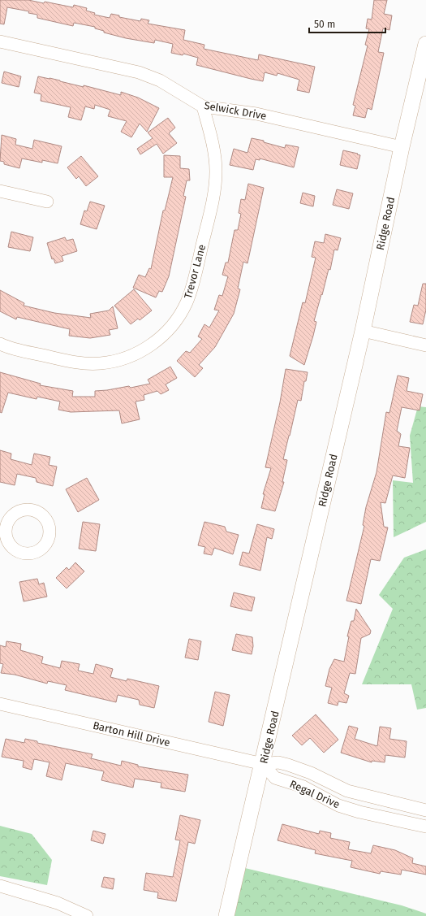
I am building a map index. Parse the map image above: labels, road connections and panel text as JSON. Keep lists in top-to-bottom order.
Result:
{
  "streets": {
    "main road": ["Ridge Road"],
    "street": [
      "Selwick Drive",
      "Trevor Lane",
      "Barton Hill Drive",
      "Regal Drive"
    ]
  },
  "crossings": [
    ["Selwick Drive", "Ridge Road"],
    ["Selwick Drive", "Trevor Lane"],
    ["Ridge Road", "Barton Hill Drive"],
    ["Ridge Road", "Regal Drive"],
    ["Barton Hill Drive", "Regal Drive"]
  ],
  "scale_bar": "50 m"
}
